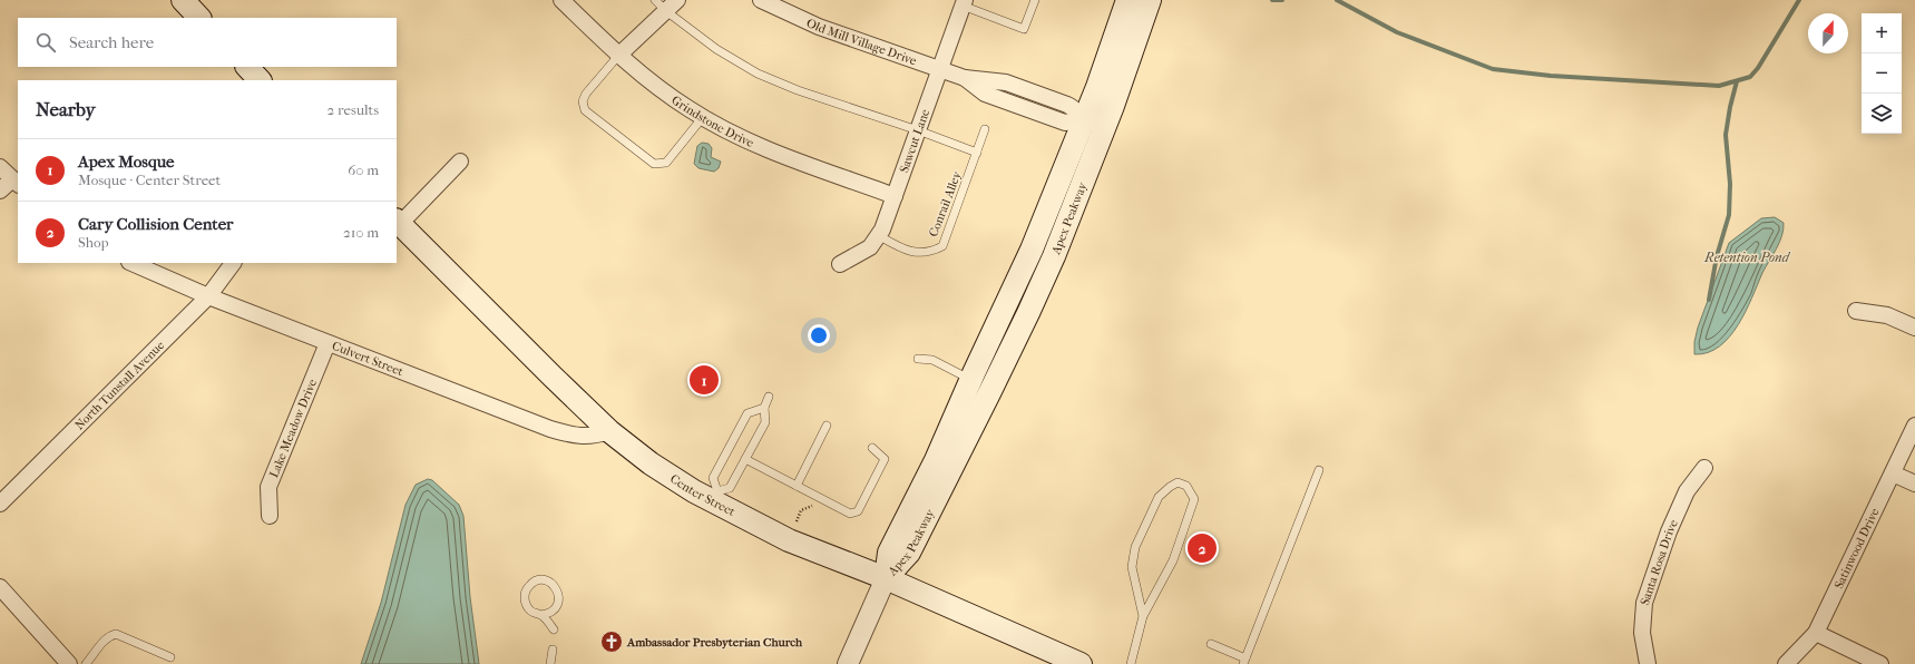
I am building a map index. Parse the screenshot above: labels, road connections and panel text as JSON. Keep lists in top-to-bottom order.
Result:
{
  "streets": {
    "main road": ["Apex Peakway", "Center Street"],
    "street": [
      "Old Mill Village Drive",
      "Grindstone Drive",
      "Sawcut Lane",
      "Culvert Street",
      "North Tunstall Avenue",
      "Lake Meadow Drive",
      "Satinwood Drive",
      "Santa Rosa Drive"
    ],
    "lane": ["Conrail Alley"]
  },
  "crossings": [
    ["Old Mill Village Drive", "Sawcut Lane"],
    ["Old Mill Village Drive", "Apex Peakway"],
    ["Grindstone Drive", "Sawcut Lane"],
    ["Sawcut Lane", "Conrail Alley"],
    ["Apex Peakway", "Center Street"],
    ["Culvert Street", "North Tunstall Avenue"],
    ["Culvert Street", "Lake Meadow Drive"],
    ["Culvert Street", "Center Street"]
  ],
  "water": ["Retention Pond"],
  "places": {
    "church": ["Ambassador Presbyterian Church"]
  },
  "north": "top",
  "page": {
    "map_buttons": ["+", "−"],
    "search": "Search here",
    "heading": ["Nearby", "2 results"],
    "list": [
      {
        "mark": "1",
        "name": "Apex Mosque",
        "note": "Mosque · Center Street",
        "value": "60 m"
      },
      {
        "mark": "2",
        "name": "Cary Collision Center",
        "note": "Shop",
        "value": "210 m"
      }
    ],
    "pins": ["1", "2"]
  }
}
